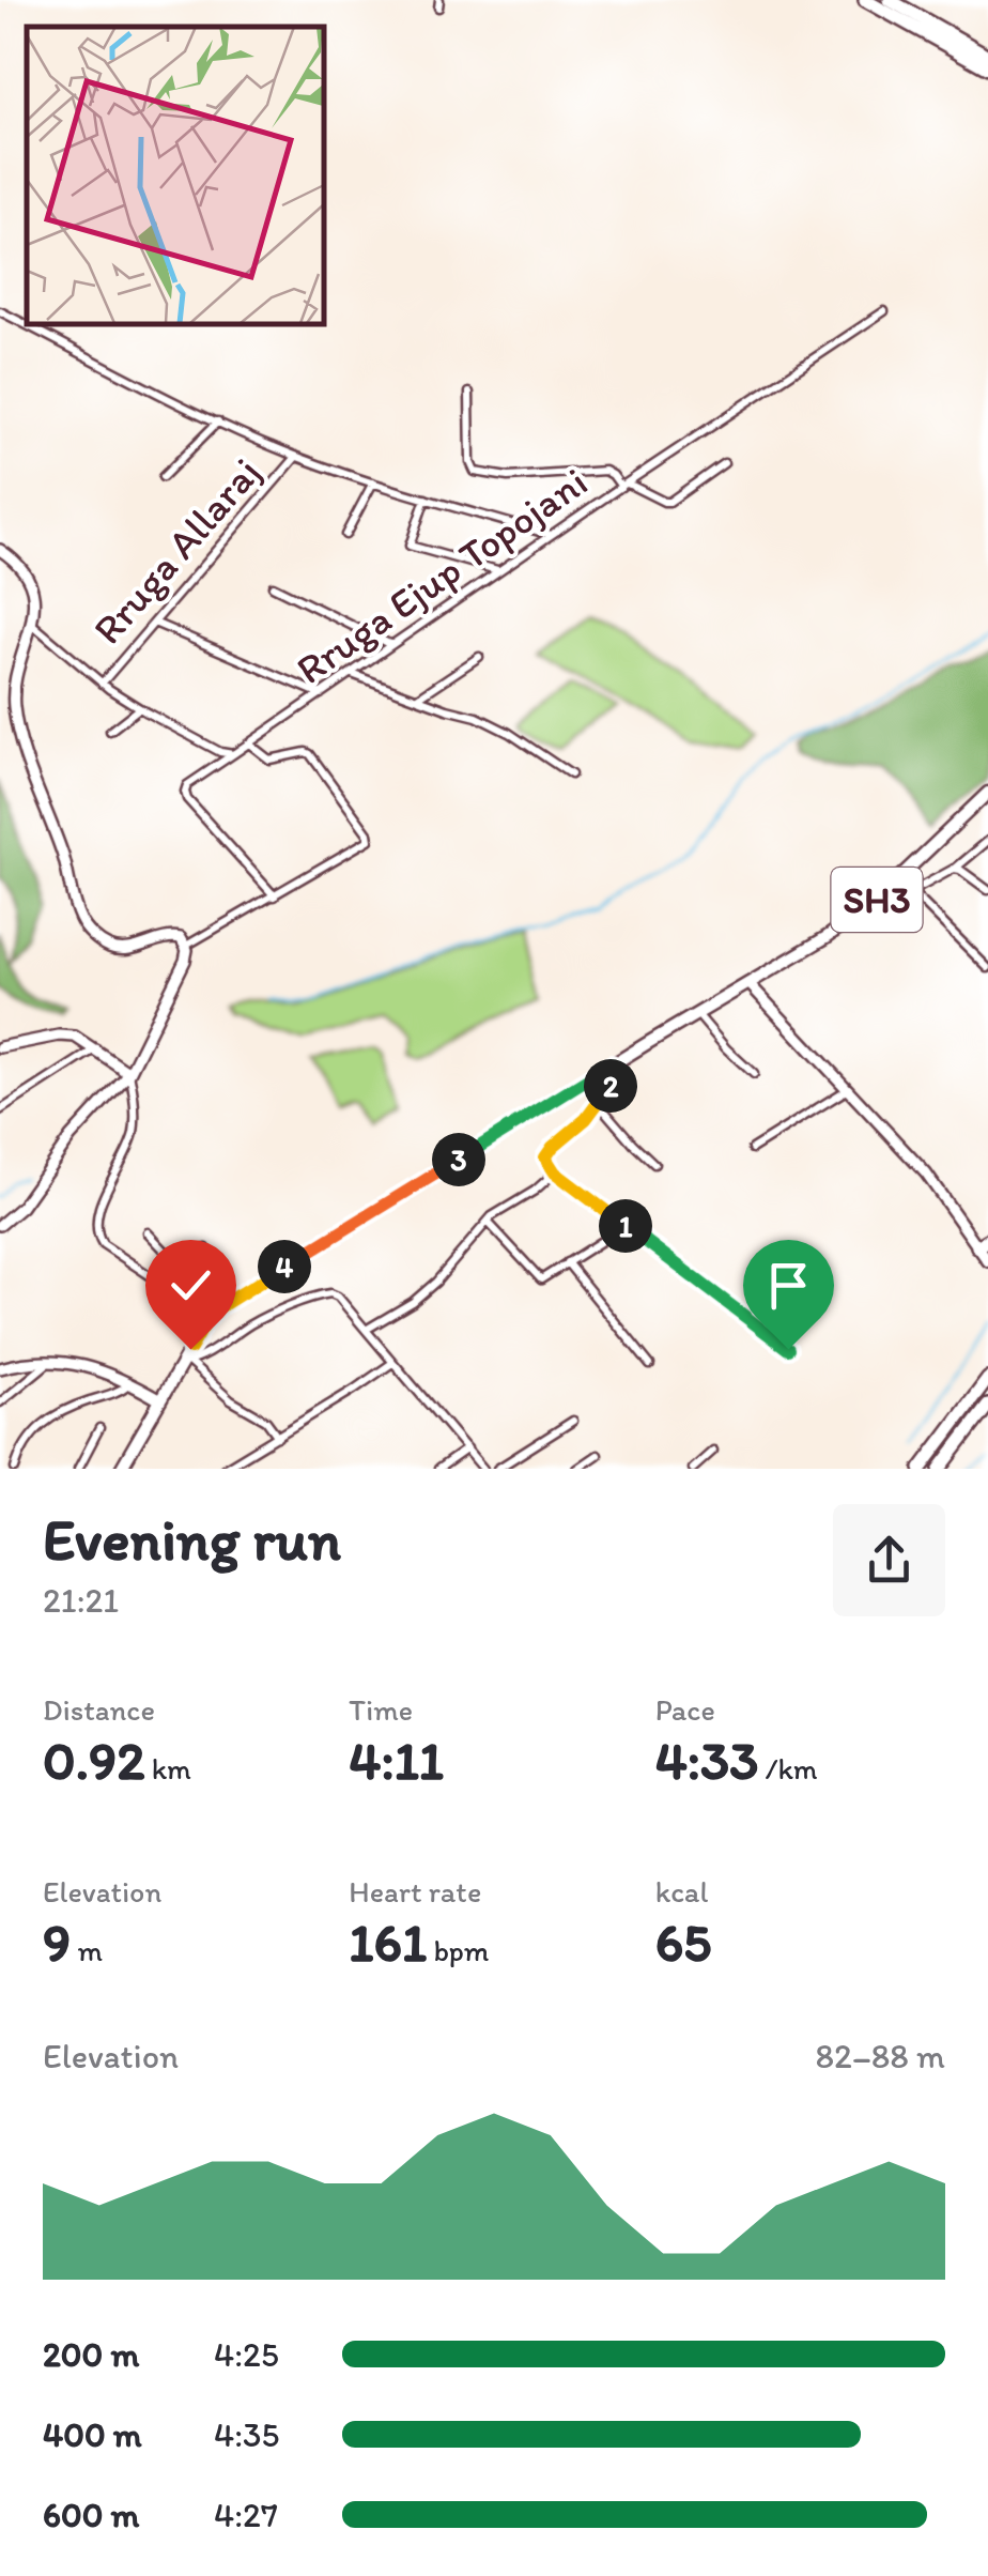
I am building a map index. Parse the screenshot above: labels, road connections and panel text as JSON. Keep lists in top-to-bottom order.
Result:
{
  "streets": {
    "main road": ["SH3"],
    "street": ["Rruga Allaraj", "Rruga Ejup Topojani"]
  },
  "page": {
    "pins": [
      "2",
      "3",
      "1",
      "4"
    ],
    "heading": ["Evening run", "21:21"],
    "stats": [
      ["Distance", "0.92 km"],
      ["Time", "4:11"],
      ["Pace", "4:33 /km"],
      ["Elevation", "9 m"],
      ["Heart rate", "161 bpm"],
      ["kcal", "65"]
    ],
    "chart": ["Elevation", "82–88 m"],
    "list": [
      {
        "name": "200 m",
        "note": "4:25"
      },
      {
        "name": "400 m",
        "note": "4:35"
      },
      {
        "name": "600 m",
        "note": "4:27"
      }
    ]
  }
}
